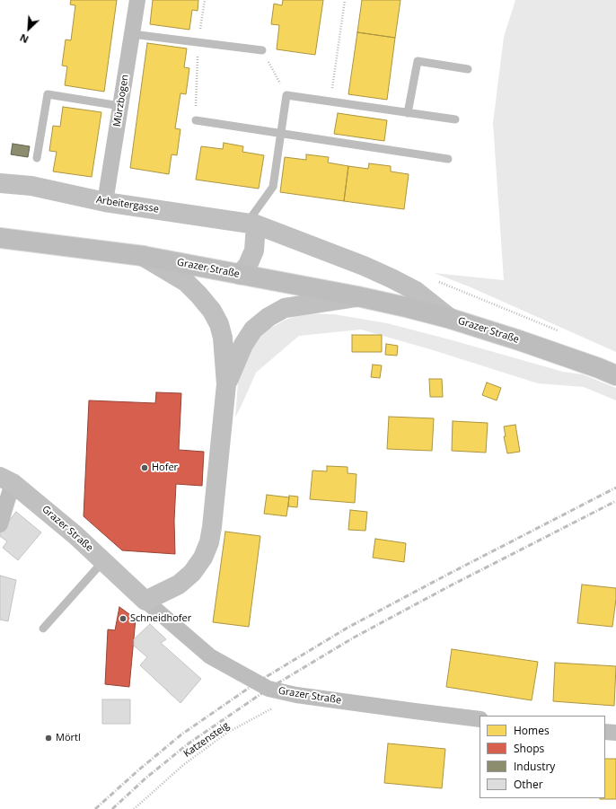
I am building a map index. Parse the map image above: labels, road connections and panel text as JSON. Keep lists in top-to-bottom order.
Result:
{
  "streets": {
    "main road": ["Grazer Straße"],
    "street": ["Mürzbogen", "Arbeitergasse"],
    "path": ["Katzensteig"]
  },
  "crossings": [
    ["Mürzbogen", "Arbeitergasse"],
    ["Arbeitergasse", "Grazer Straße"],
    ["Grazer Straße", "Katzensteig"]
  ],
  "places": ["Hofer", "Schneidhofer", "Mörtl"],
  "legend": [
    "Homes",
    "Shops",
    "Industry",
    "Other"
  ],
  "north": "bottom left"
}
